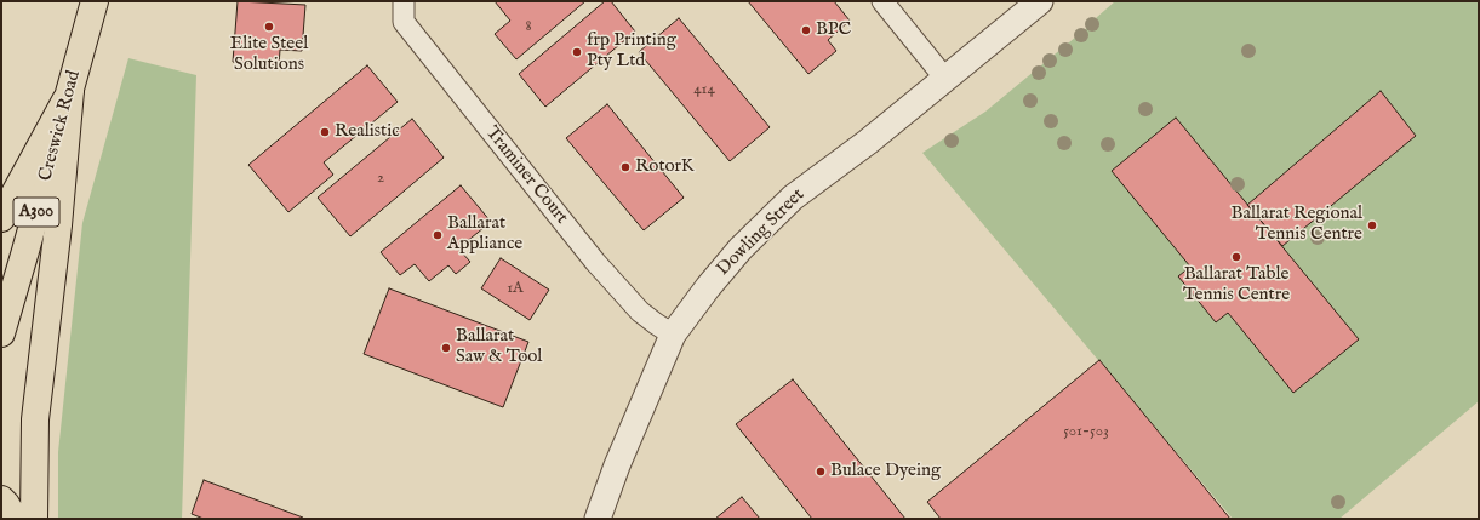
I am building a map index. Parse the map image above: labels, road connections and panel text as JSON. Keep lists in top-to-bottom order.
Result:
{
  "streets": {
    "highway": ["Creswick Road", "A300"],
    "street": ["Traminer Court", "Dowling Street"]
  },
  "crossings": [
    ["Traminer Court", "Dowling Street"]
  ],
  "places": [
    "Elite Steel Solutions",
    "BPC",
    "frp Printing Pty Ltd",
    "Realistic",
    "RotorK",
    "Ballarat Regional Tennis Centre",
    "Ballarat Appliance",
    "Ballarat Table Tennis Centre",
    "Ballarat Saw & Tool",
    "Bulace Dyeing"
  ],
  "house_numbers": [
    "8",
    "414",
    "2",
    "1A",
    "501-503"
  ]
}
